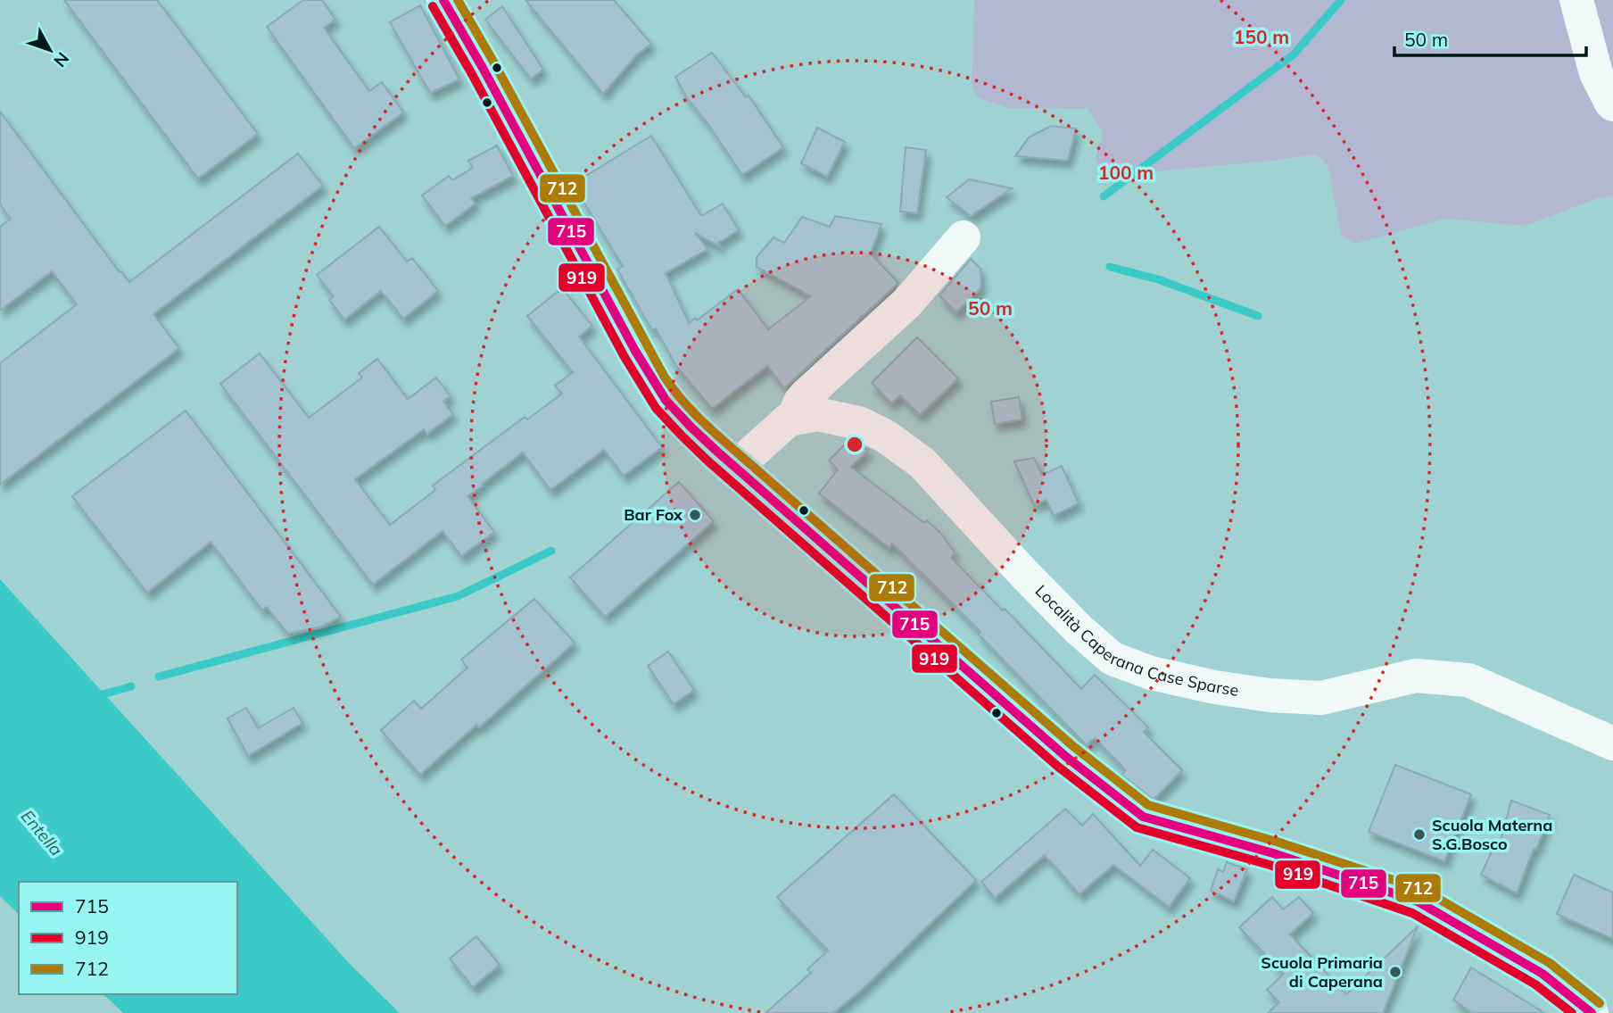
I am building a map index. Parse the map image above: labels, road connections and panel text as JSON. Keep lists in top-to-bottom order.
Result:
{
  "streets": {
    "main road": ["Località Caperana Case Sparse"]
  },
  "water": ["Entella"],
  "places": ["Bar Fox", "Scuola Materna S.G.Bosco", "Scuola Primaria di Caperana"],
  "lines": ["transit line 715", "transit line 712", "transit line 919"],
  "legend": ["715", "919", "712"],
  "scale_bar": "50 m",
  "north": "bottom right",
  "rings": ["150 m", "100 m", "50 m"]
}
